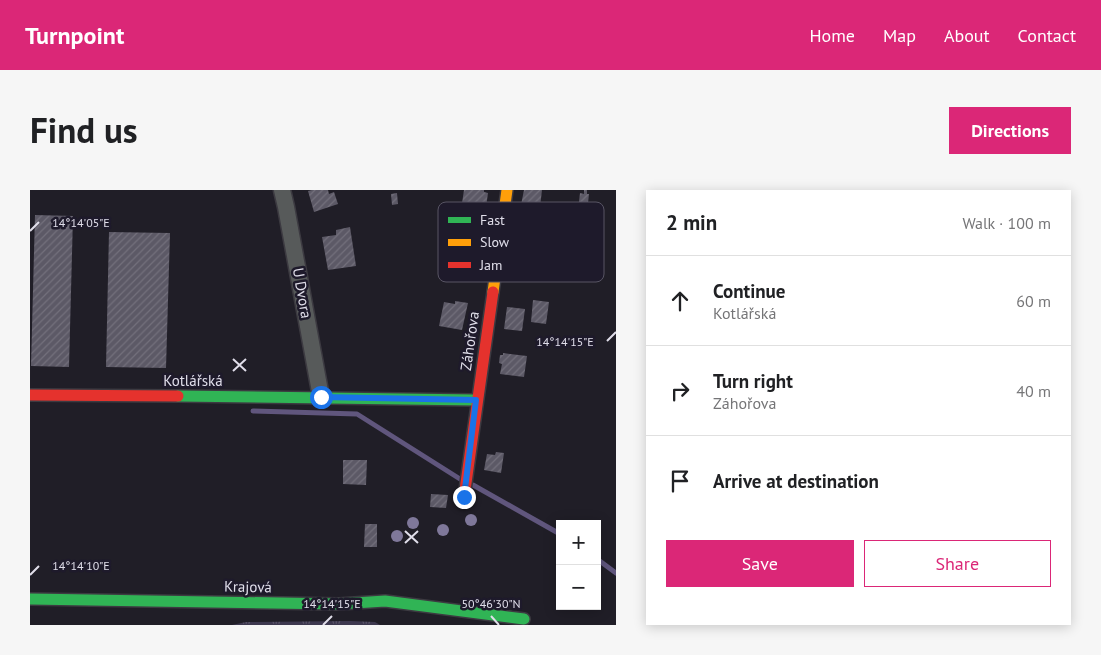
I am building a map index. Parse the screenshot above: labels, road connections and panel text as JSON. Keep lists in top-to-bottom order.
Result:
{
  "streets": {
    "street": [
      "U Dvora",
      "Záhořova",
      "Kotlářská",
      "Krajová"
    ]
  },
  "crossings": [
    ["U Dvora", "Kotlářská"],
    ["Záhořova", "Kotlářská"]
  ],
  "legend": ["Fast", "Slow", "Jam"],
  "page": {
    "header": "Turnpoint",
    "nav": [
      "Home",
      "Map",
      "About",
      "Contact"
    ],
    "title": "Find us",
    "buttons": [
      "Directions",
      ["Save", "Share"]
    ],
    "heading": ["2 min", "Walk · 100 m"],
    "list": [
      ["Continue", "Kotlářská", "60 m"],
      ["Turn right", "Záhořova", "40 m"],
      "Arrive at destination"
    ],
    "map_buttons": ["+", "−"]
  },
  "coordinates": [
    "14°14'05\"E",
    "14°14'15\"E",
    "14°14'10\"E",
    "50°46'30\"N"
  ]
}
